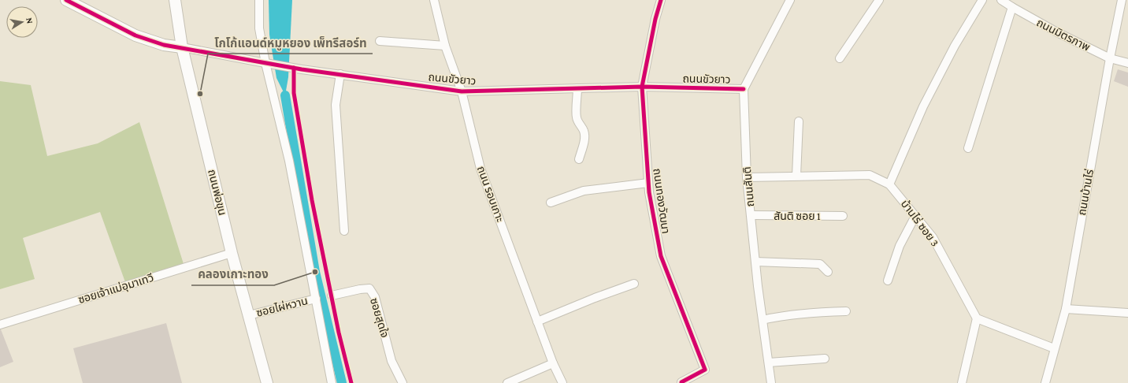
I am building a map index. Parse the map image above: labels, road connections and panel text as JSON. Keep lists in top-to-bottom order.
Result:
{
  "streets": {
    "main road": ["ถนนพ่อขุน"],
    "street": [
      "ถนนมิตรภาพ",
      "ถนนขัวยาว",
      "ถนนสันติ",
      "ถนนบ้านไร่",
      "ถนน รอบเกาะ",
      "ถนนทองวัฒนา",
      "สันติ ซอย 1",
      "บ้านไร่ ซอย 3",
      "ซอยเจ้าแม่อุมาเทวี",
      "ซอยไผ่หวาน",
      "ซอยสุดใจ"
    ]
  },
  "crossings": [
    ["ถนนมิตรภาพ", "ถนนบ้านไร่"],
    ["ถนนขัวยาว", "ถนนสันติ"],
    ["ถนนขัวยาว", "ถนนพ่อขุน"],
    ["ถนนขัวยาว", "ถนน รอบเกาะ"],
    ["ถนนขัวยาว", "ถนนทองวัฒนา"],
    ["ถนนสันติ", "สันติ ซอย 1"],
    ["ถนนสันติ", "บ้านไร่ ซอย 3"],
    ["ถนนพ่อขุน", "ซอยเจ้าแม่อุมาเทวี"],
    ["ถนนพ่อขุน", "ซอยไผ่หวาน"]
  ],
  "places": ["โกโก้แอนด์หมูหยอง เพ็ทรีสอร์ท", "คลองเกาะทอง"],
  "north": "right"
}
